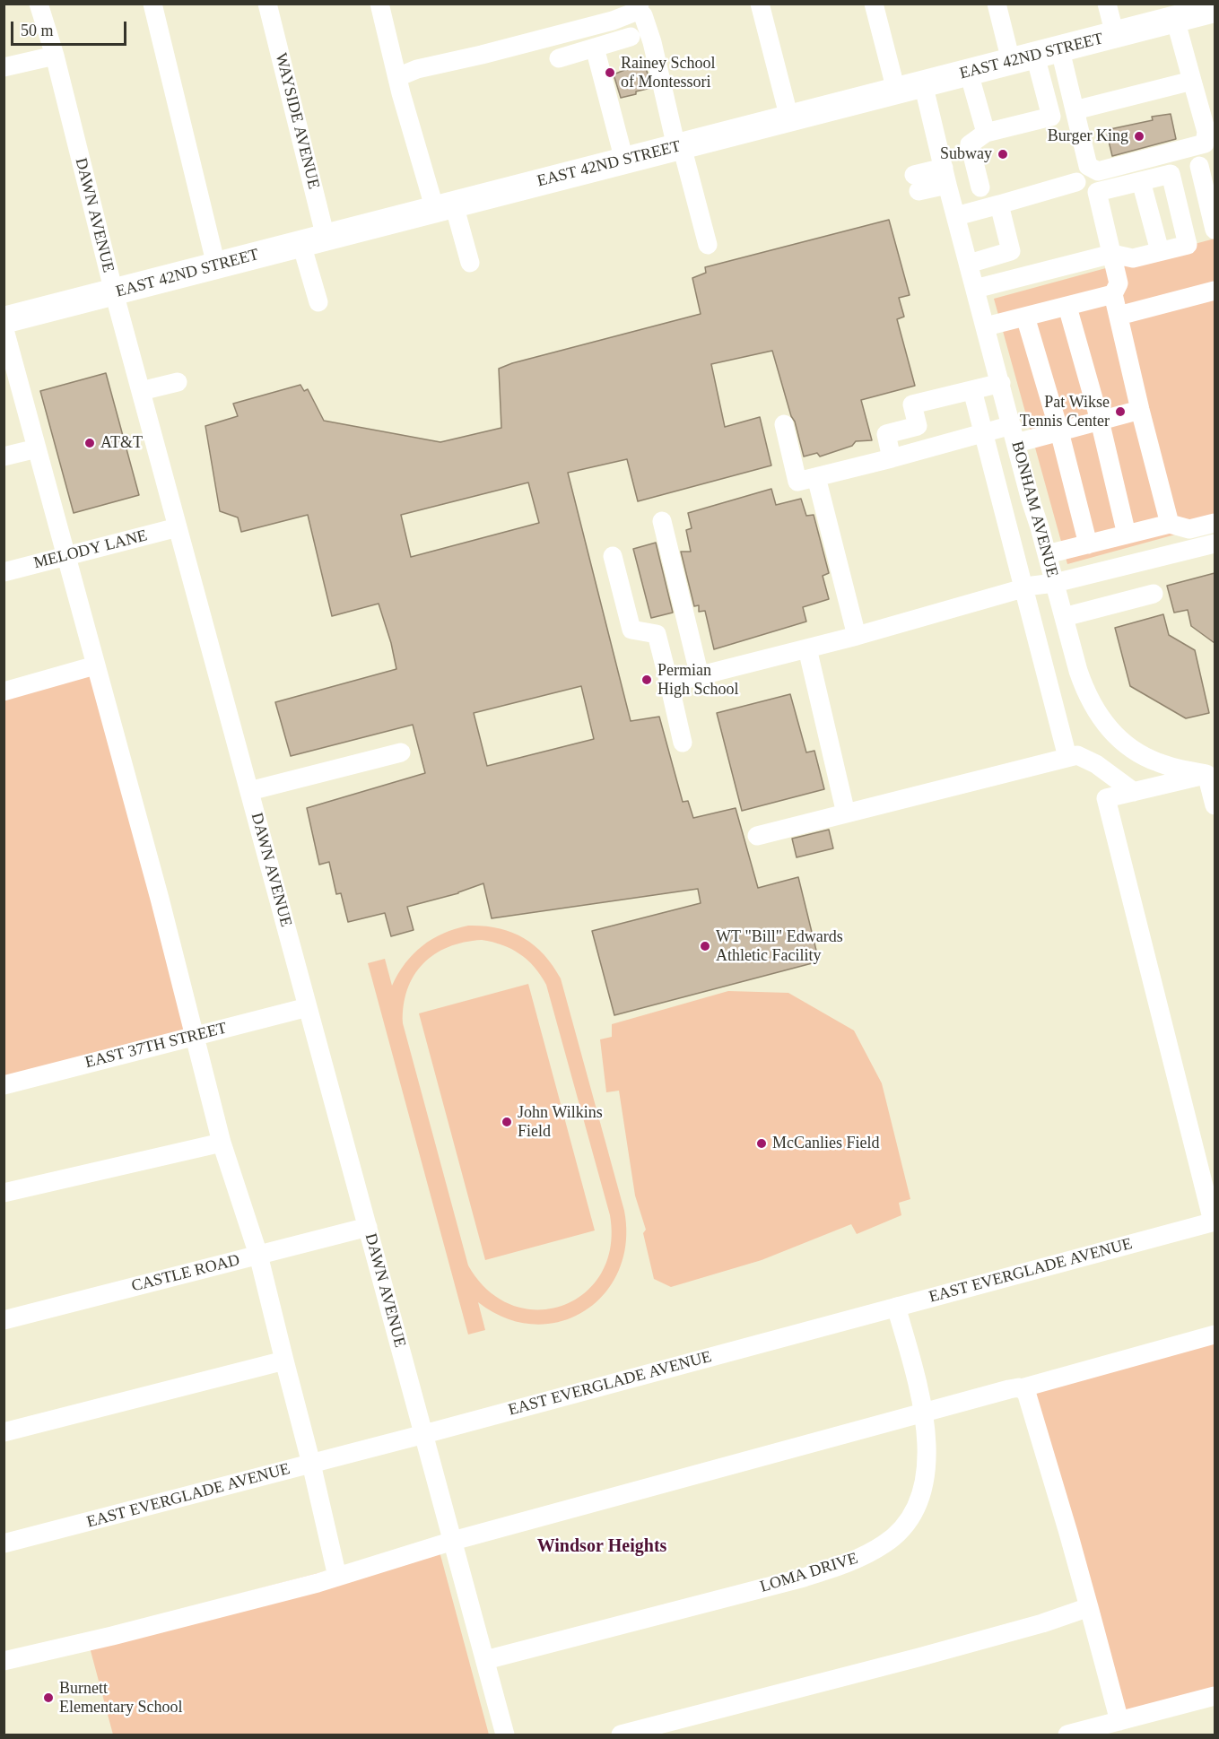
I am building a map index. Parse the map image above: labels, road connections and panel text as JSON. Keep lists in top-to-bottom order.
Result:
{
  "streets": {
    "highway": ["EAST 42ND STREET"],
    "street": [
      "WAYSIDE AVENUE",
      "DAWN AVENUE",
      "BONHAM AVENUE",
      "MELODY LANE",
      "EAST 37TH STREET",
      "EAST EVERGLADE AVENUE",
      "CASTLE ROAD",
      "LOMA DRIVE"
    ]
  },
  "crossings": [
    ["EAST 42ND STREET", "WAYSIDE AVENUE"],
    ["EAST 42ND STREET", "DAWN AVENUE"],
    ["EAST 42ND STREET", "BONHAM AVENUE"],
    ["DAWN AVENUE", "MELODY LANE"],
    ["DAWN AVENUE", "EAST 37TH STREET"],
    ["DAWN AVENUE", "EAST EVERGLADE AVENUE"],
    ["DAWN AVENUE", "CASTLE ROAD"],
    ["DAWN AVENUE", "LOMA DRIVE"],
    ["EAST EVERGLADE AVENUE", "LOMA DRIVE"]
  ],
  "districts": ["Windsor Heights"],
  "places": [
    "Rainey School of Montessori",
    "Burger King",
    "Subway",
    "Pat Wikse Tennis Center",
    "AT&T",
    "Permian High School",
    "WT \"Bill\" Edwards Athletic Facility",
    "John Wilkins Field",
    "McCanlies Field",
    "Burnett Elementary School"
  ],
  "scale_bar": "50 m"
}
